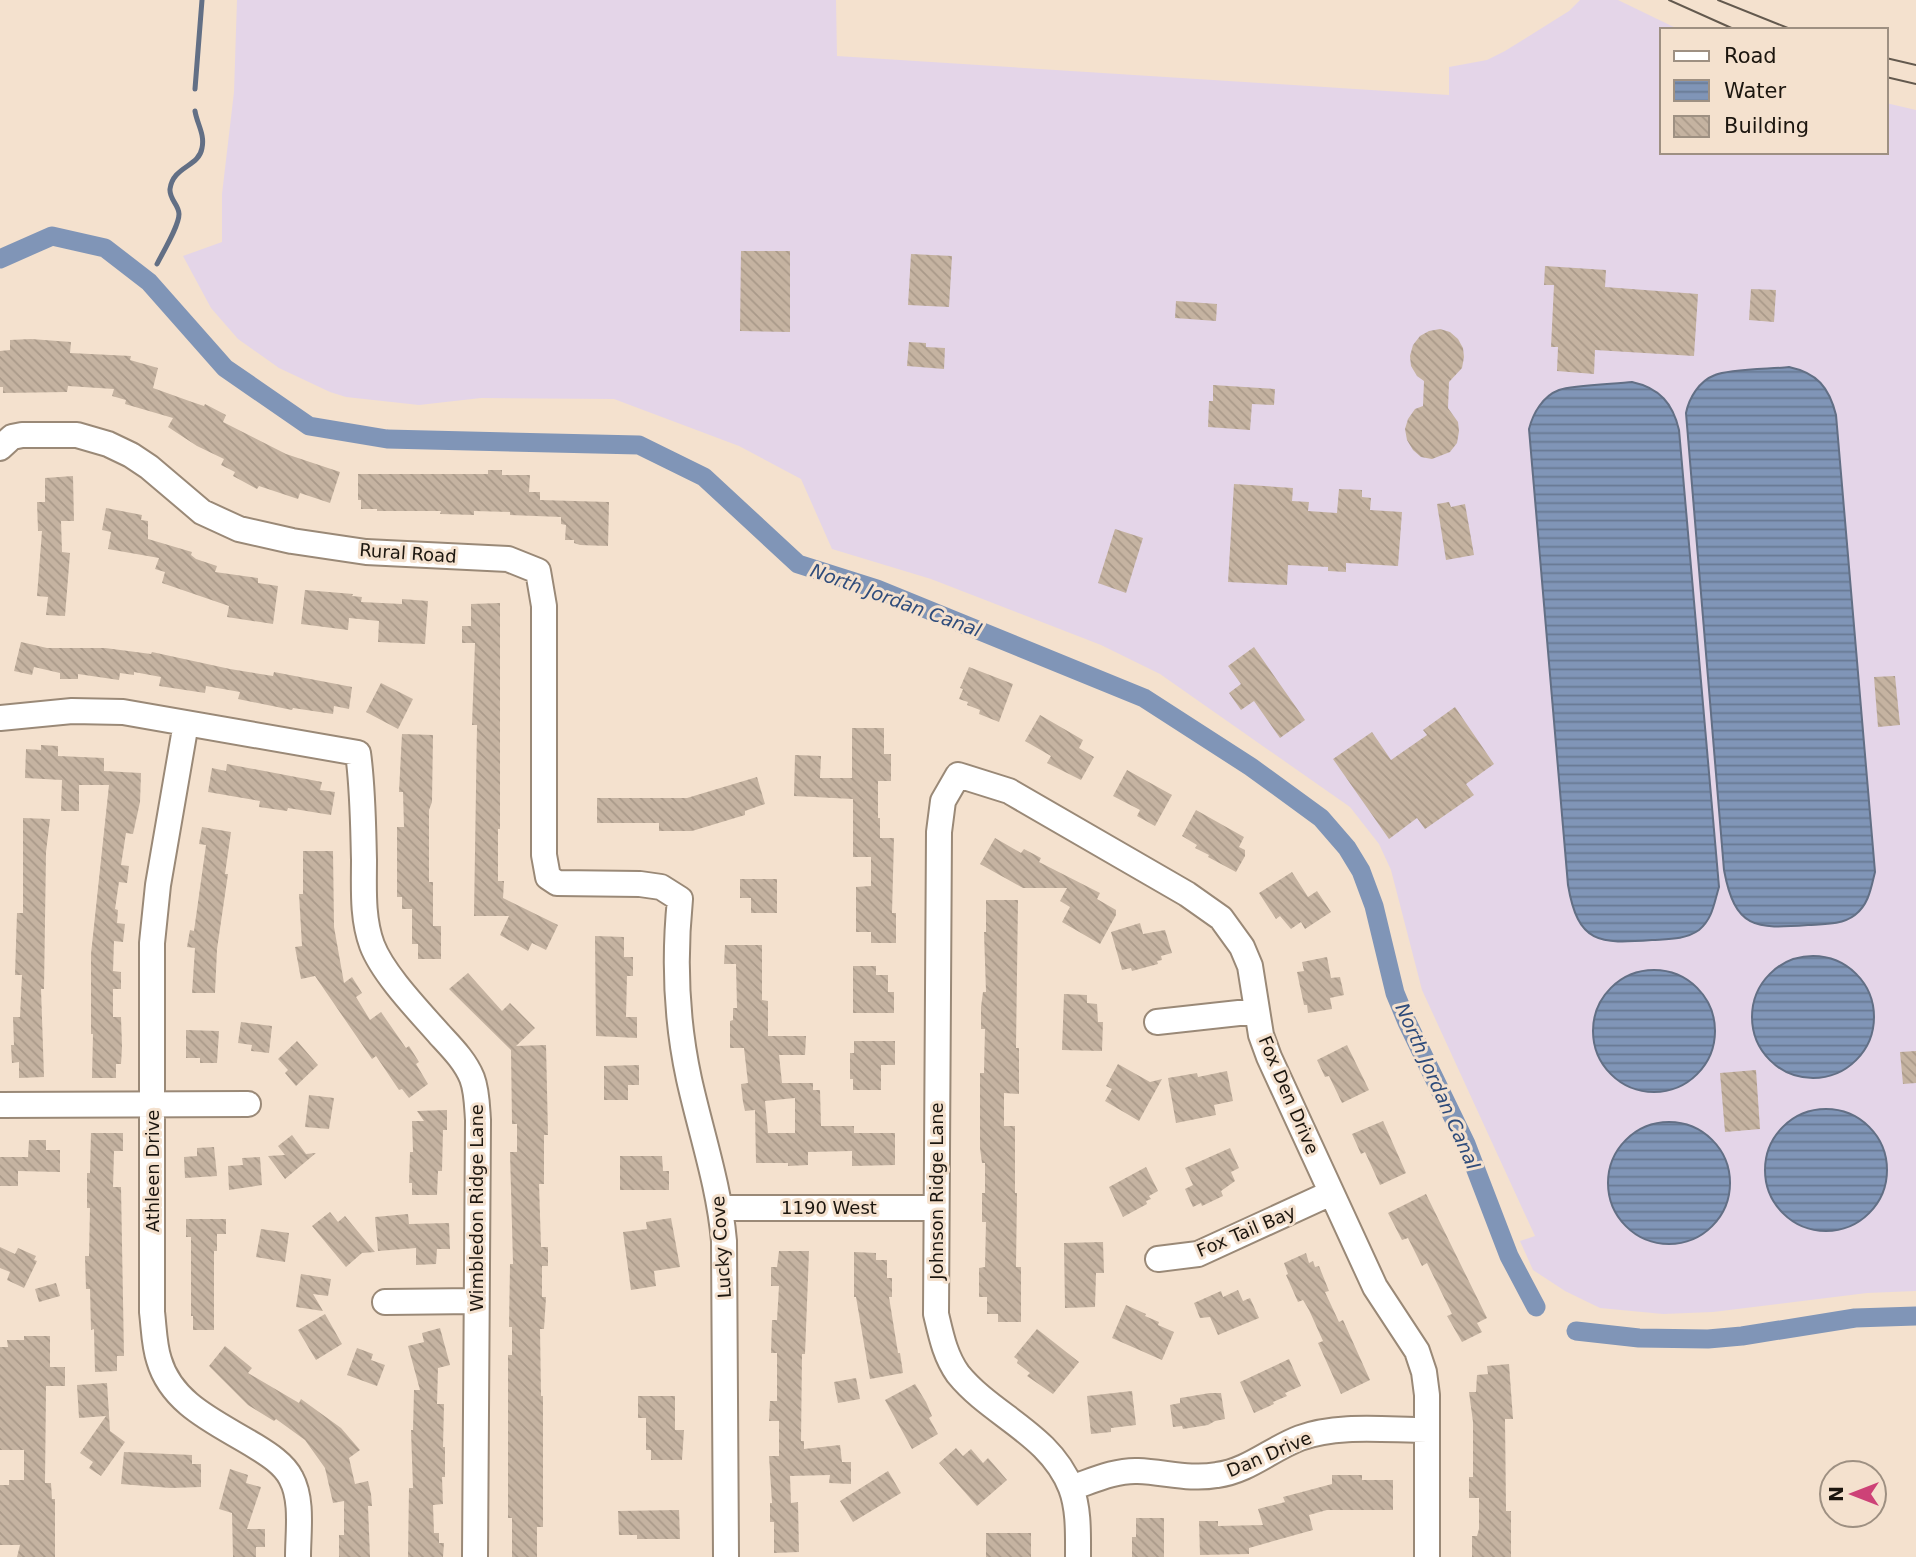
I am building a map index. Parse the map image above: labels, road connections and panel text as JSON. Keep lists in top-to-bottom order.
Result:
{
  "streets": {
    "street": [
      "Rural Road",
      "Fox Den Drive",
      "Athleen Drive",
      "Johnson Ridge Lane",
      "1190 West",
      "Wimbledon Ridge Lane",
      "Fox Tail Bay",
      "Lucky Cove",
      "Dan Drive"
    ]
  },
  "crossings": [
    ["Rural Road", "Lucky Cove"],
    ["Fox Den Drive", "Johnson Ridge Lane"],
    ["Fox Den Drive", "Fox Tail Bay"],
    ["Fox Den Drive", "Dan Drive"],
    ["Athleen Drive", "Wimbledon Ridge Lane"],
    ["Johnson Ridge Lane", "1190 West"],
    ["Johnson Ridge Lane", "Dan Drive"],
    ["1190 West", "Lucky Cove"]
  ],
  "water": ["North Jordan Canal"],
  "legend": ["Road", "Water", "Building"],
  "north": "left"
}
